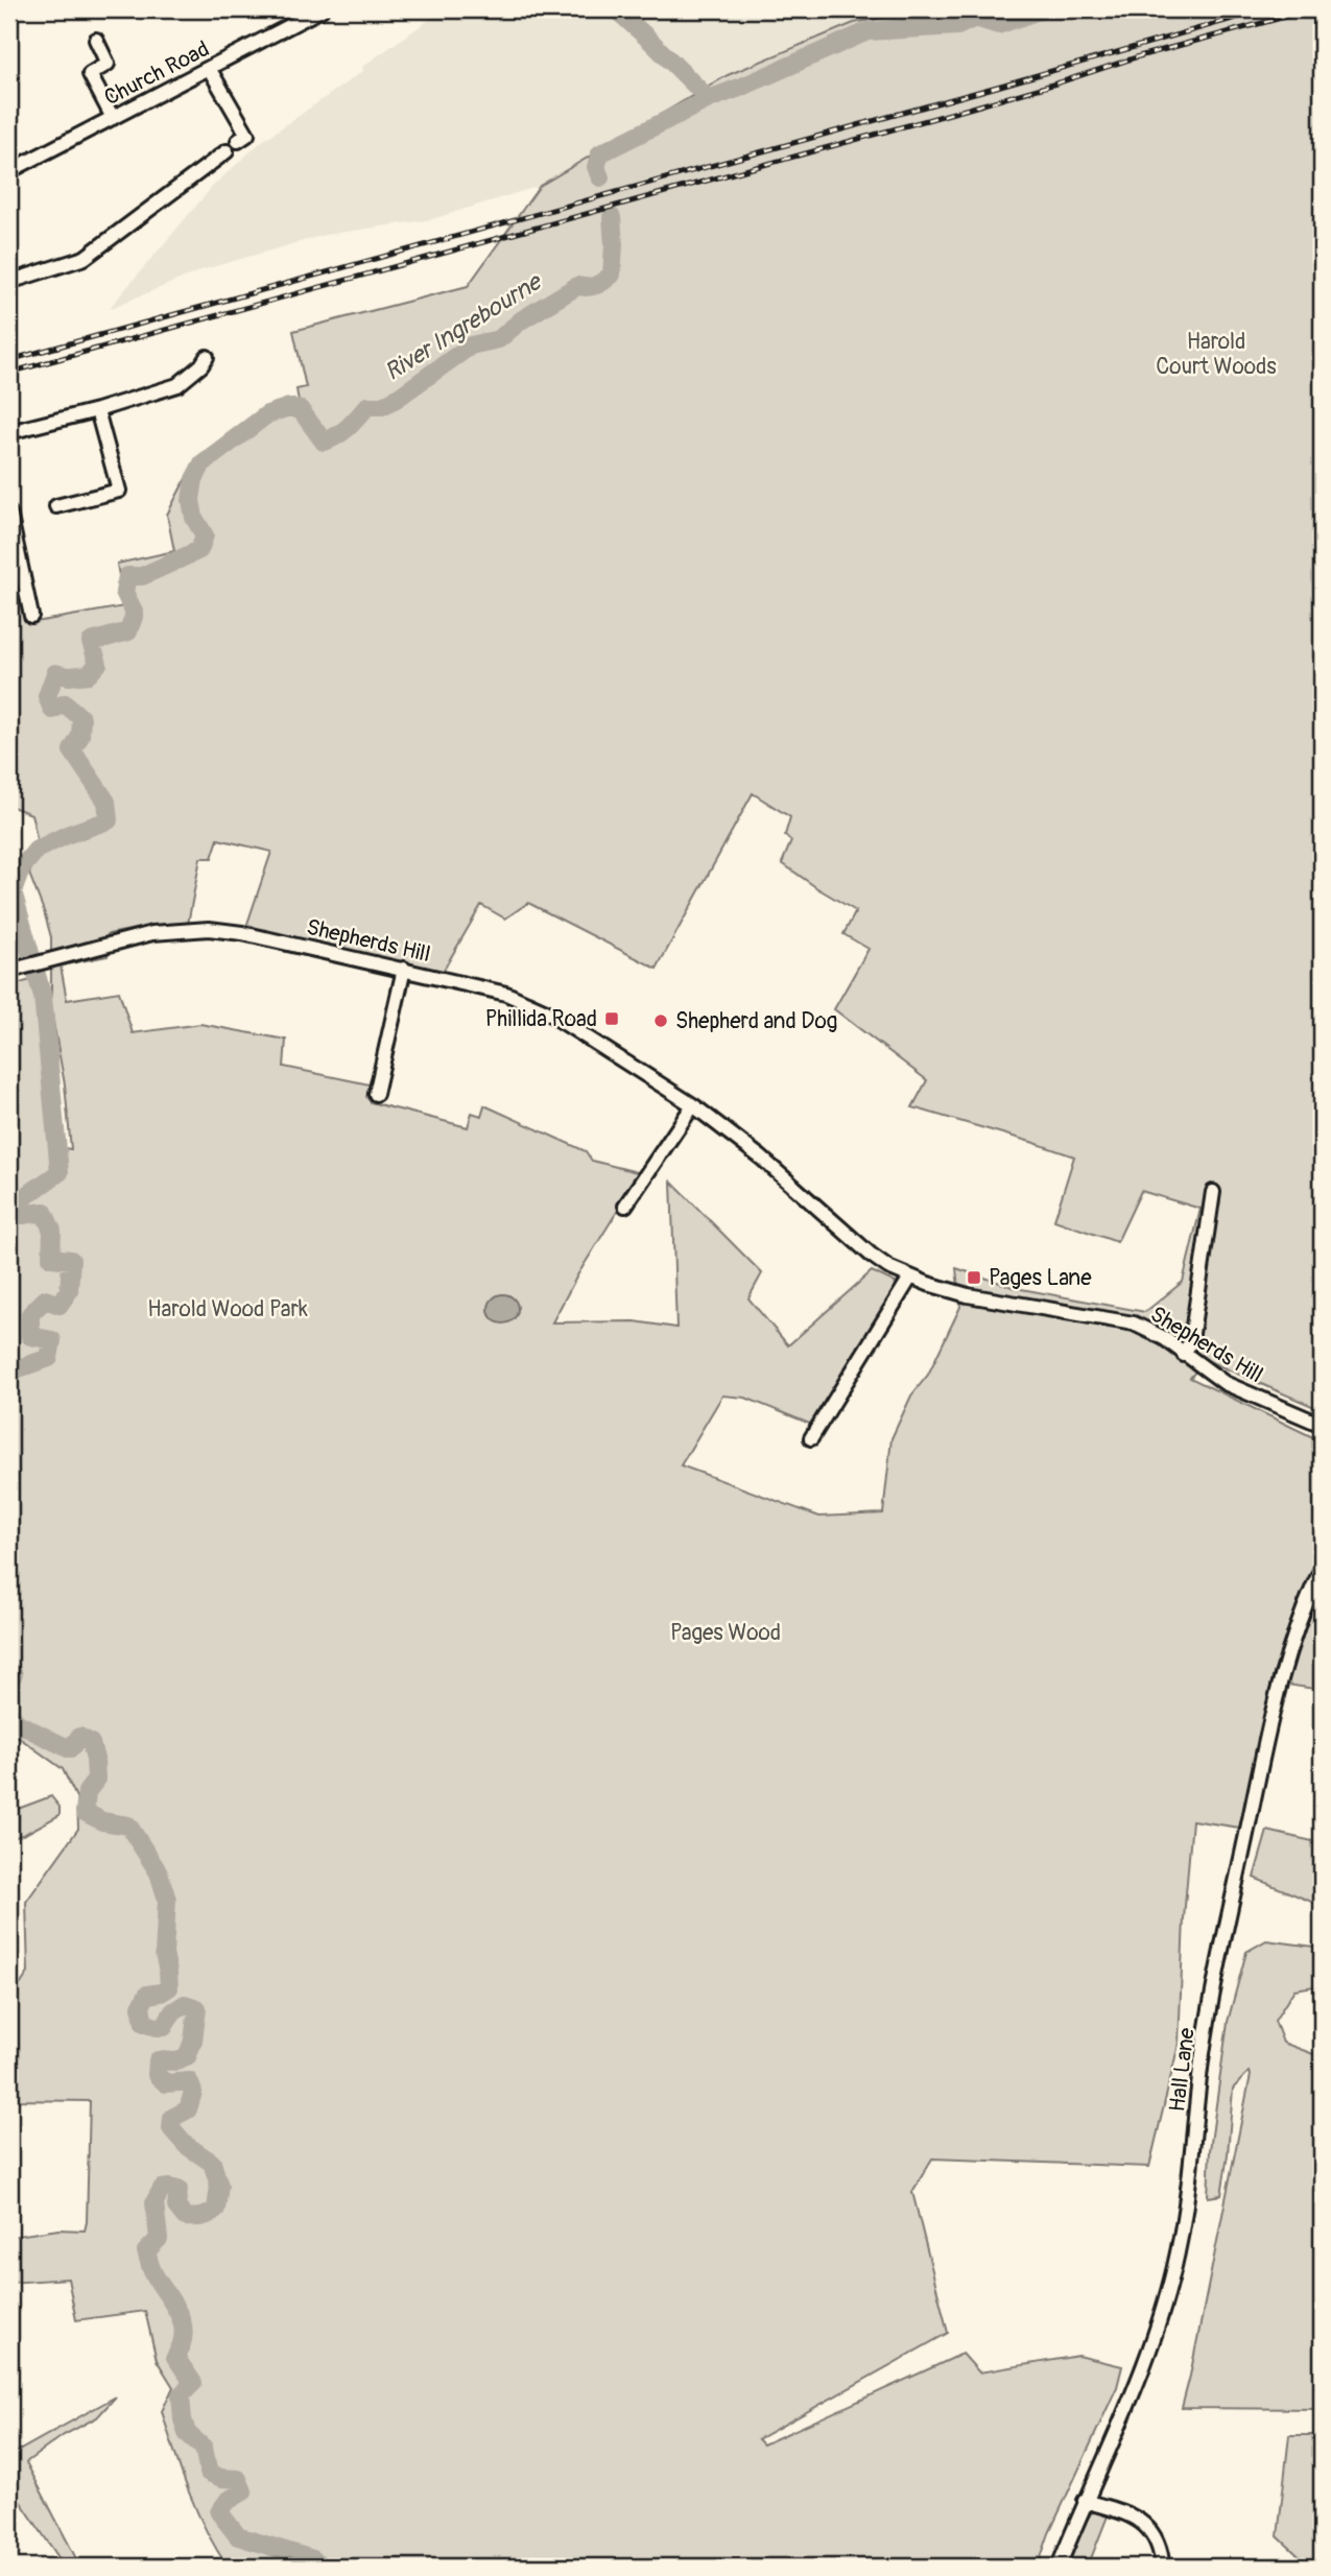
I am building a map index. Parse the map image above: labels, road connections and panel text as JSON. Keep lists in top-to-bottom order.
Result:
{
  "streets": {
    "street": ["Church Road", "Shepherds Hill", "Hall Lane"]
  },
  "water": ["River Ingrebourne"],
  "parks": ["Harold Court Woods", "Harold Wood Park", "Pages Wood"],
  "places": {
    "transit": ["Phillida Road", "Pages Lane"],
    "other": ["Shepherd and Dog"]
  }
}
